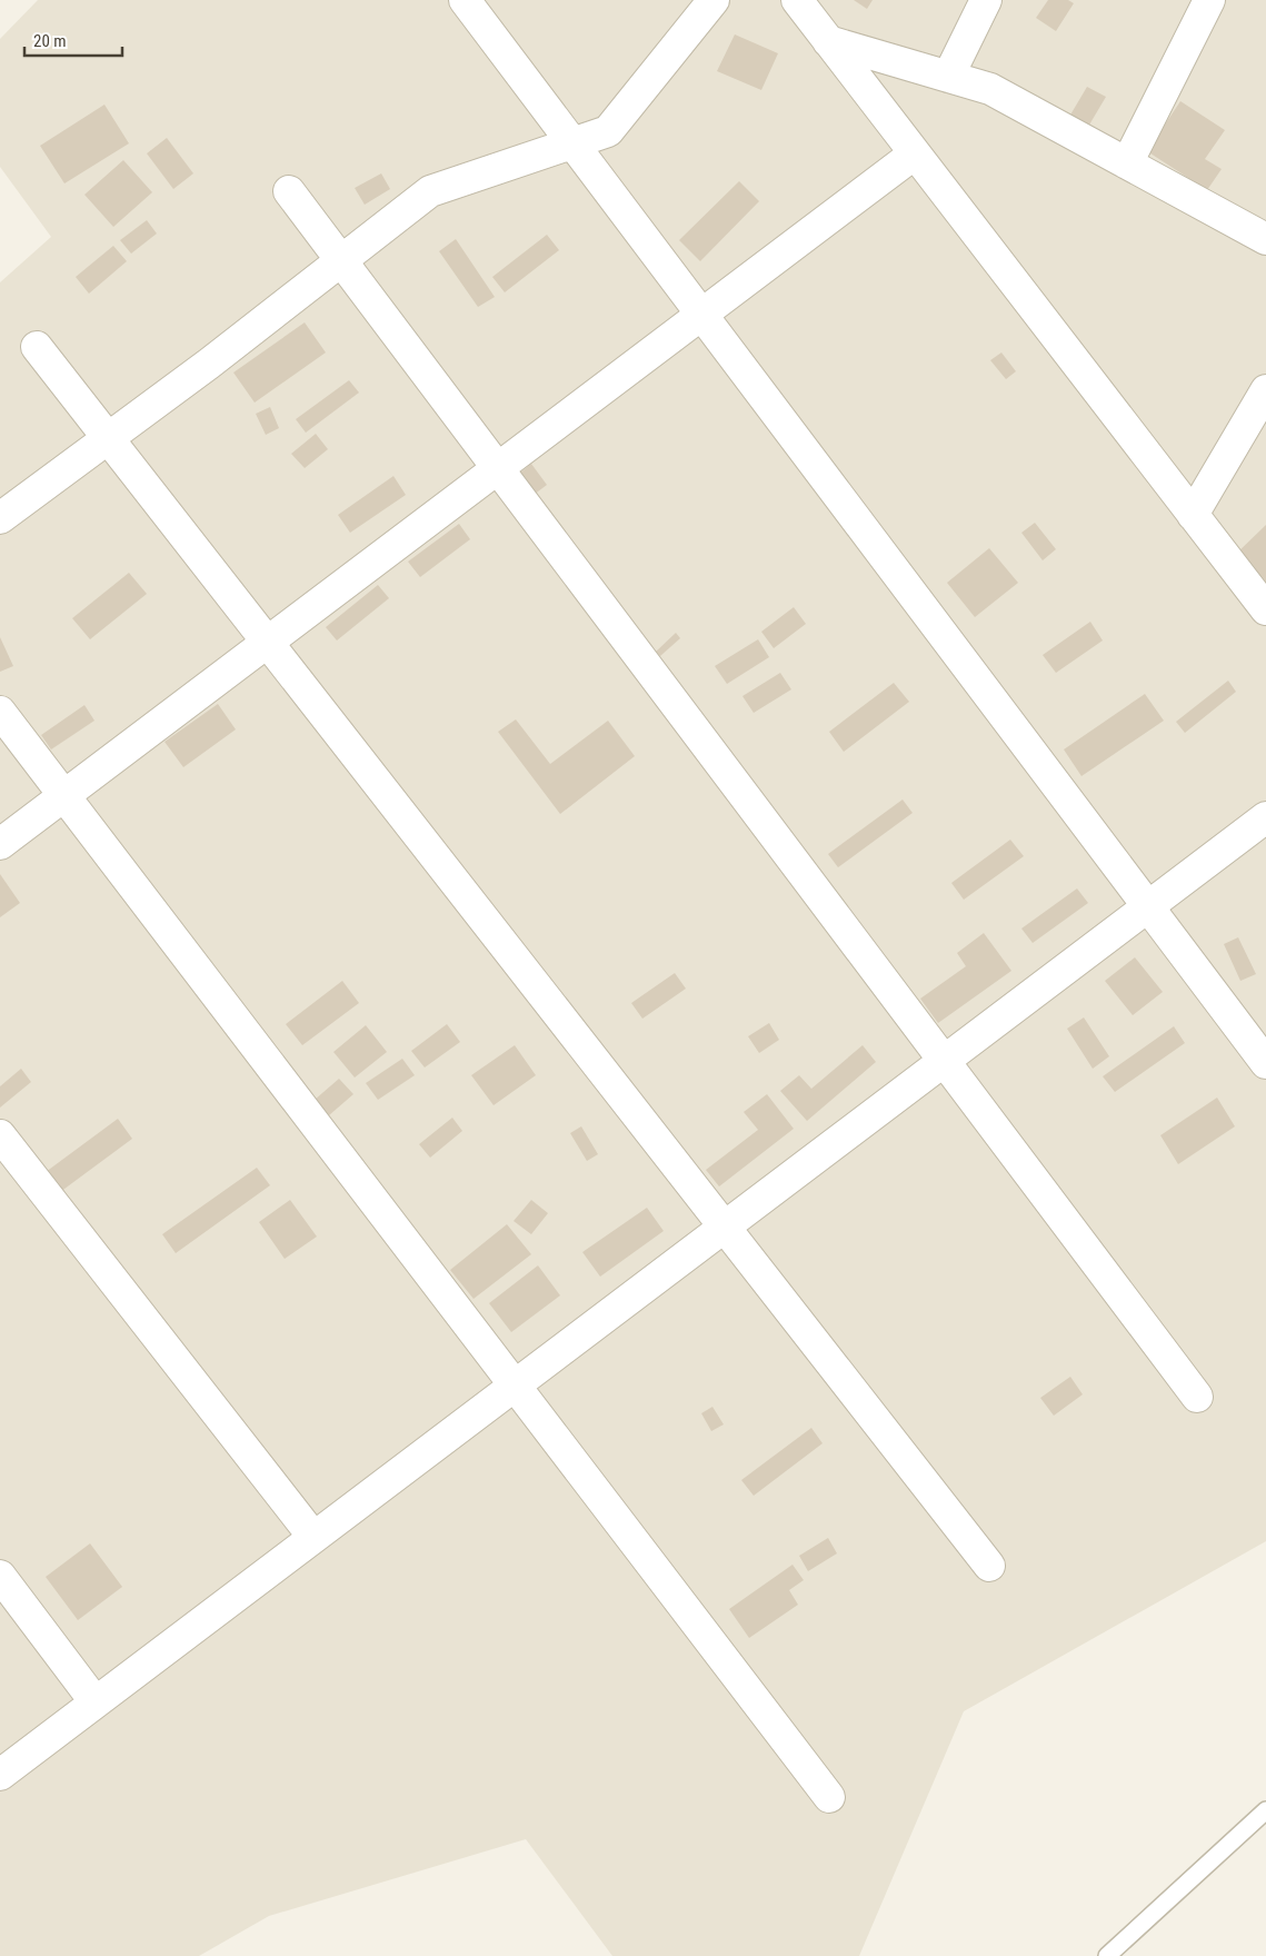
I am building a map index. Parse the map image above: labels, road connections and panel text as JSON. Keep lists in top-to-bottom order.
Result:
{
  "scale_bar": "20 m"
}
